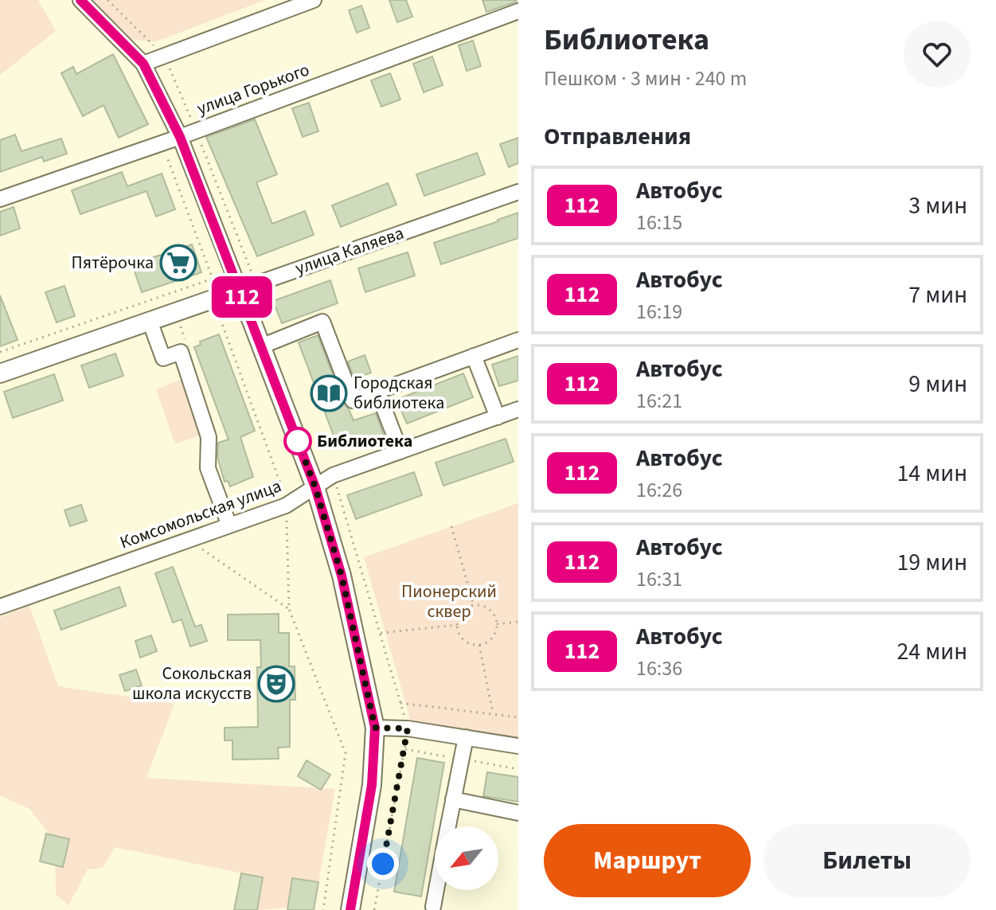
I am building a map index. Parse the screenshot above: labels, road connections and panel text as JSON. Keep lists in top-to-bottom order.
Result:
{
  "streets": {
    "main road": ["улица Каляева"],
    "street": ["улица Горького", "Комсомольская улица"]
  },
  "parks": ["Пионерский сквер"],
  "places": {
    "supermarket": ["Пятёрочка"],
    "library": ["Городская библиотека"],
    "other": ["Библиотека"],
    "theatre": ["Сокольская школа искусств"]
  },
  "lines": ["bus line 112"],
  "north": "bottom left",
  "page": {
    "on_map": "112",
    "heading": [
      ["Библиотека", "Пешком · 3 мин · 240 m"],
      "Отправления"
    ],
    "list": [
      {
        "mark": "112",
        "name": "Автобус",
        "note": "16:15",
        "value": "3 мин"
      },
      {
        "mark": "112",
        "name": "Автобус",
        "note": "16:19",
        "value": "7 мин"
      },
      {
        "mark": "112",
        "name": "Автобус",
        "note": "16:21",
        "value": "9 мин"
      },
      {
        "mark": "112",
        "name": "Автобус",
        "note": "16:26",
        "value": "14 мин"
      },
      {
        "mark": "112",
        "name": "Автобус",
        "note": "16:31",
        "value": "19 мин"
      },
      {
        "mark": "112",
        "name": "Автобус",
        "note": "16:36",
        "value": "24 мин"
      }
    ],
    "buttons": ["Маршрут", "Билеты"]
  }
}
